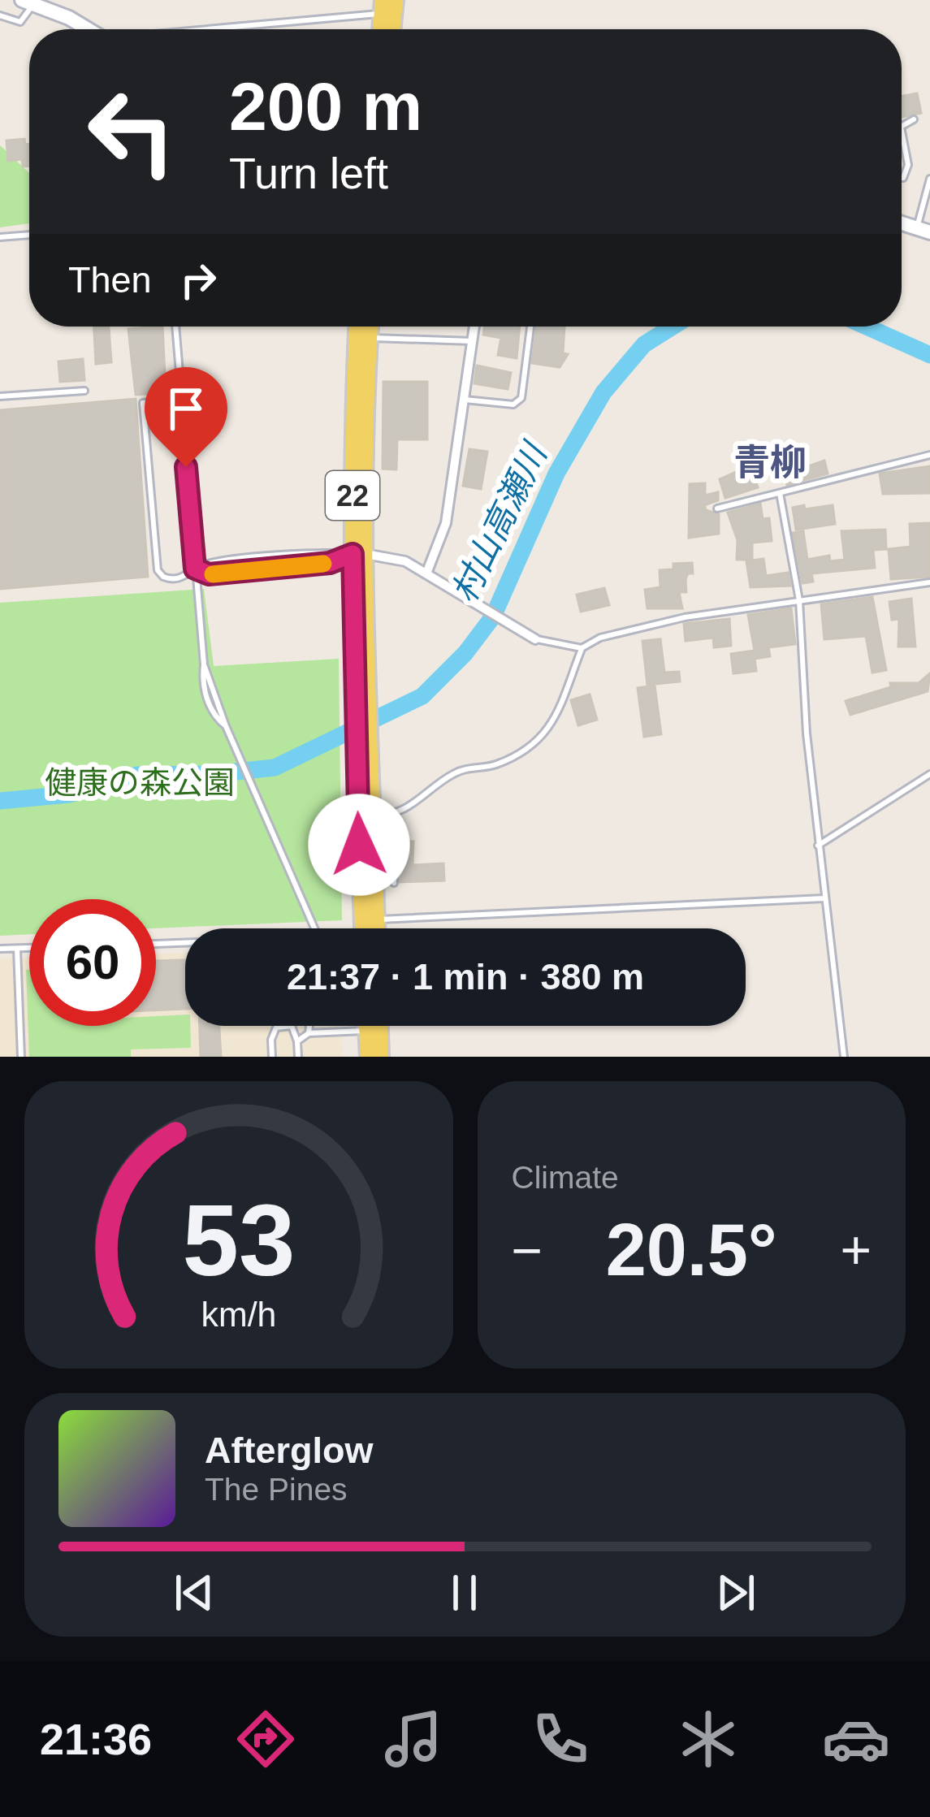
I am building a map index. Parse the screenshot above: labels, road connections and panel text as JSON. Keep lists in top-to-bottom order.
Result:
{
  "streets": {
    "main road": ["22"]
  },
  "districts": ["青柳"],
  "water": ["村山高瀬川"],
  "parks": ["健康の森公園"],
  "page": {
    "turn": ["200 m", "Turn left"],
    "then": "Then",
    "limit": "60",
    "trip": "21:37 · 1 min · 380 m",
    "tile": "Climate",
    "heat": ["−", "20.5°", "+"],
    "song": ["Afterglow", "The Pines"],
    "tabs": "21:36",
    "gauge": ["53", "km/h"]
  }
}
